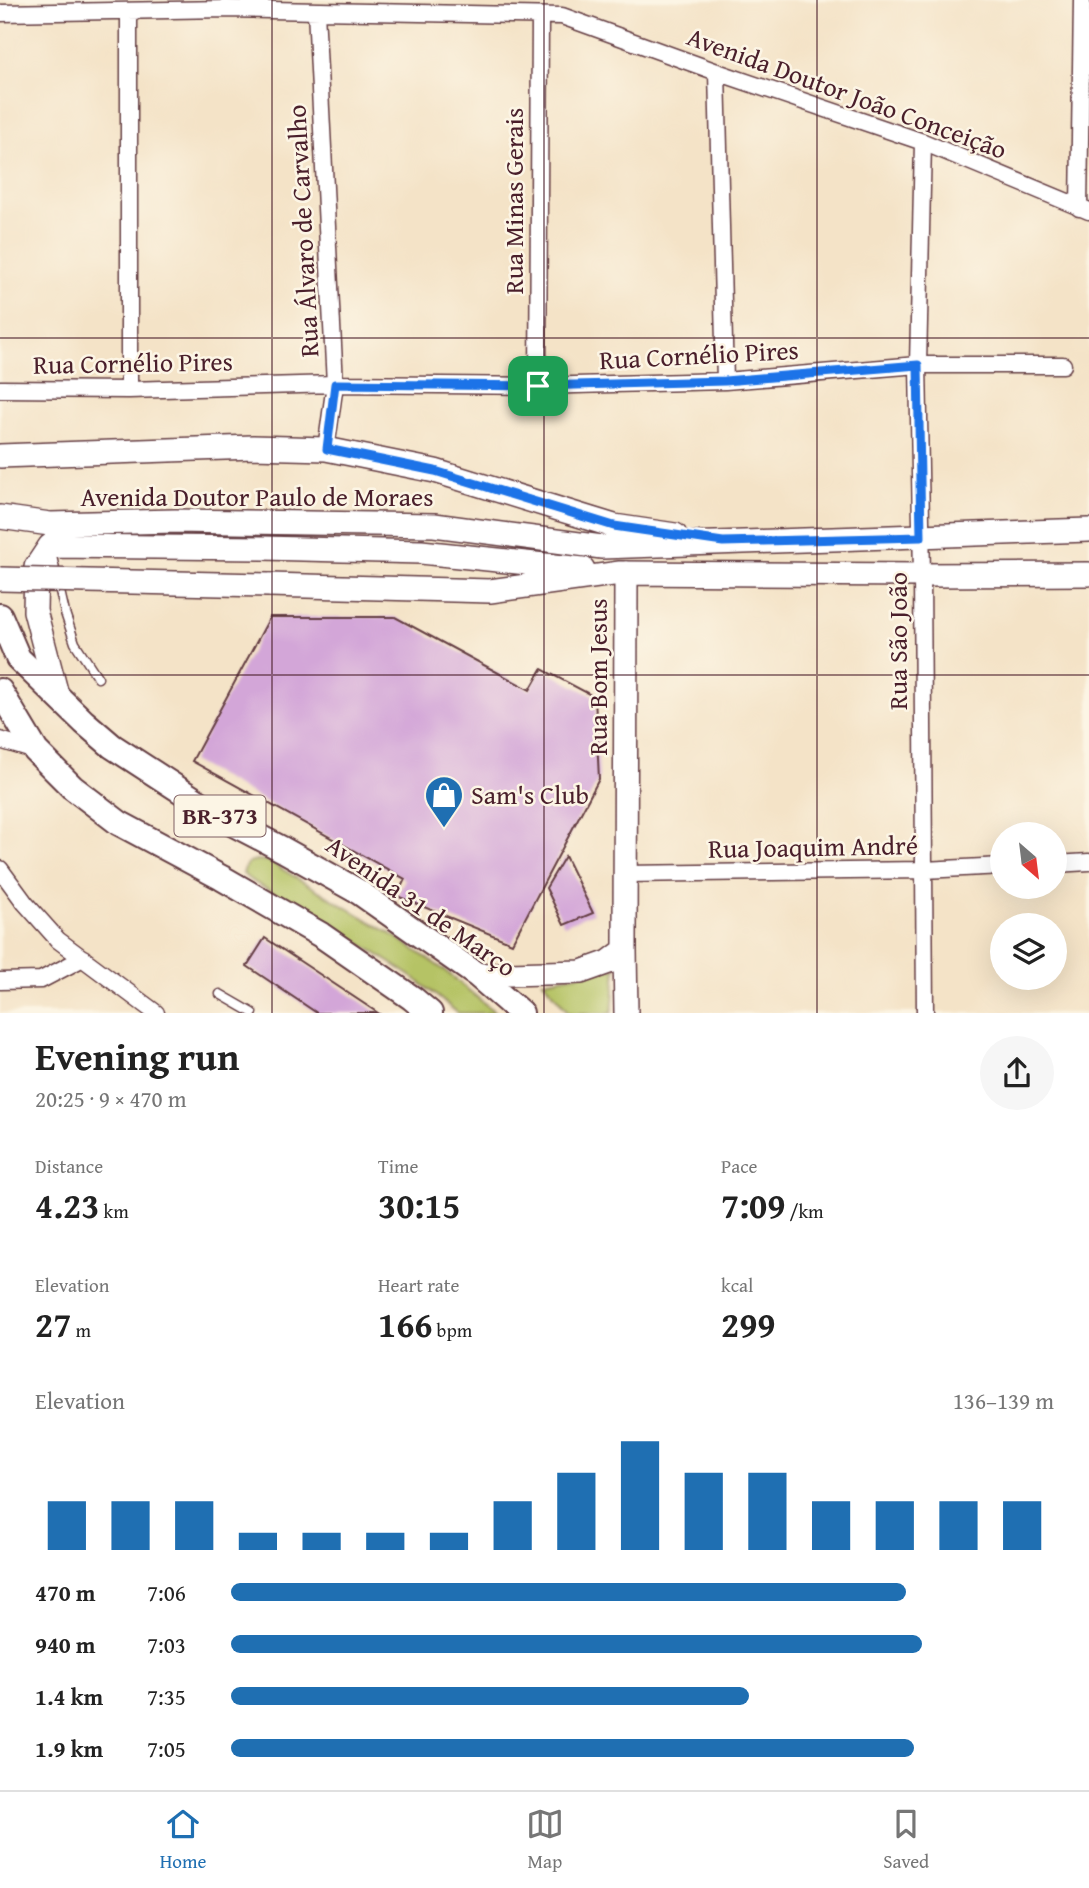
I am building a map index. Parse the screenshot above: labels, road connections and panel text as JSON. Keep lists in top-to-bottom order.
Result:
{
  "streets": {
    "main road": [
      "Avenida Doutor Paulo de Moraes",
      "Rua Bom Jesus",
      "BR-373",
      "Avenida 31 de Março"
    ],
    "street": [
      "Avenida Doutor João Conceição",
      "Rua Minas Gerais",
      "Rua Álvaro de Carvalho",
      "Rua Cornélio Pires",
      "Rua São João",
      "Rua Joaquim André"
    ]
  },
  "crossings": [
    ["Avenida Doutor João Conceição", "Rua Minas Gerais"],
    ["Avenida Doutor João Conceição", "Rua Álvaro de Carvalho"],
    ["Avenida Doutor João Conceição", "Rua São João"],
    ["Rua Minas Gerais", "Rua Cornélio Pires"],
    ["Rua Álvaro de Carvalho", "Rua Cornélio Pires"],
    ["Rua Álvaro de Carvalho", "Avenida Doutor Paulo de Moraes"],
    ["Rua Cornélio Pires", "Rua São João"],
    ["Avenida Doutor Paulo de Moraes", "Rua São João"],
    ["Avenida Doutor Paulo de Moraes", "Rua Bom Jesus"],
    ["Rua São João", "Rua Joaquim André"],
    ["Rua Bom Jesus", "Rua Joaquim André"]
  ],
  "places": {
    "shop": ["Sam's Club"]
  },
  "north": "bottom right",
  "page": {
    "heading": ["Evening run", "20:25 · 9 × 470 m"],
    "stats": [
      ["Distance", "4.23 km"],
      ["Time", "30:15"],
      ["Pace", "7:09 /km"],
      ["Elevation", "27 m"],
      ["Heart rate", "166 bpm"],
      ["kcal", "299"]
    ],
    "chart": ["Elevation", "136–139 m"],
    "list": [
      {
        "name": "470 m",
        "note": "7:06"
      },
      {
        "name": "940 m",
        "note": "7:03"
      },
      {
        "name": "1.4 km",
        "note": "7:35"
      },
      {
        "name": "1.9 km",
        "note": "7:05"
      }
    ],
    "tabs": ["Home", "Map", "Saved"]
  }
}
